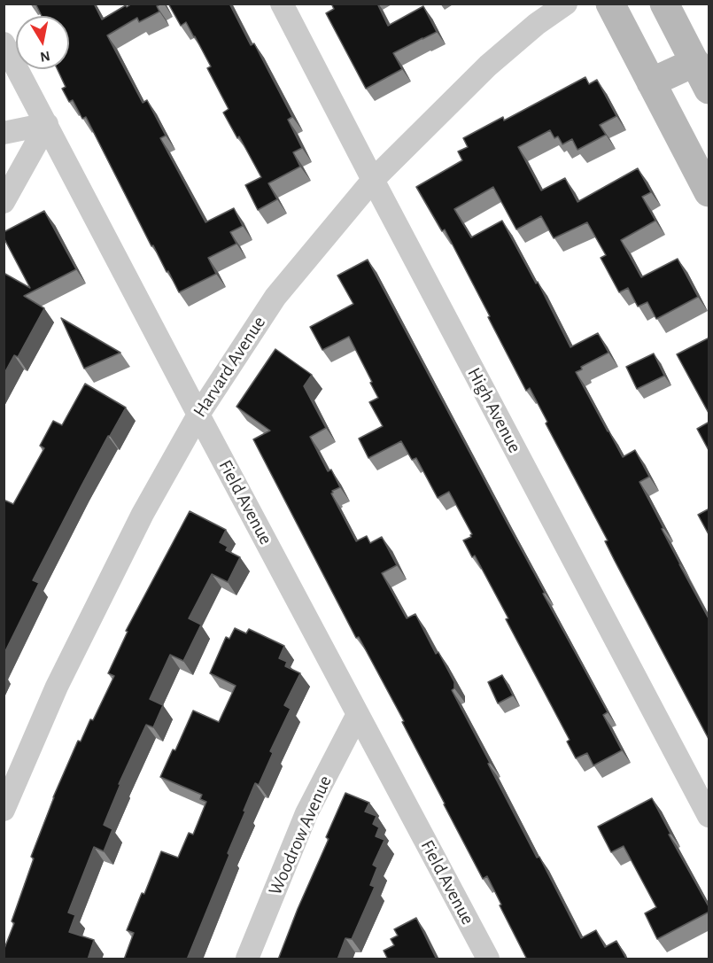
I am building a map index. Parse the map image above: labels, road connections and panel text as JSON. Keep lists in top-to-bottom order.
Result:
{
  "streets": {
    "street": [
      "Harvard Avenue",
      "High Avenue",
      "Field Avenue",
      "Woodrow Avenue"
    ]
  },
  "crossings": [
    ["Harvard Avenue", "High Avenue"],
    ["Harvard Avenue", "Field Avenue"],
    ["Field Avenue", "Woodrow Avenue"]
  ],
  "north": "bottom"
}
